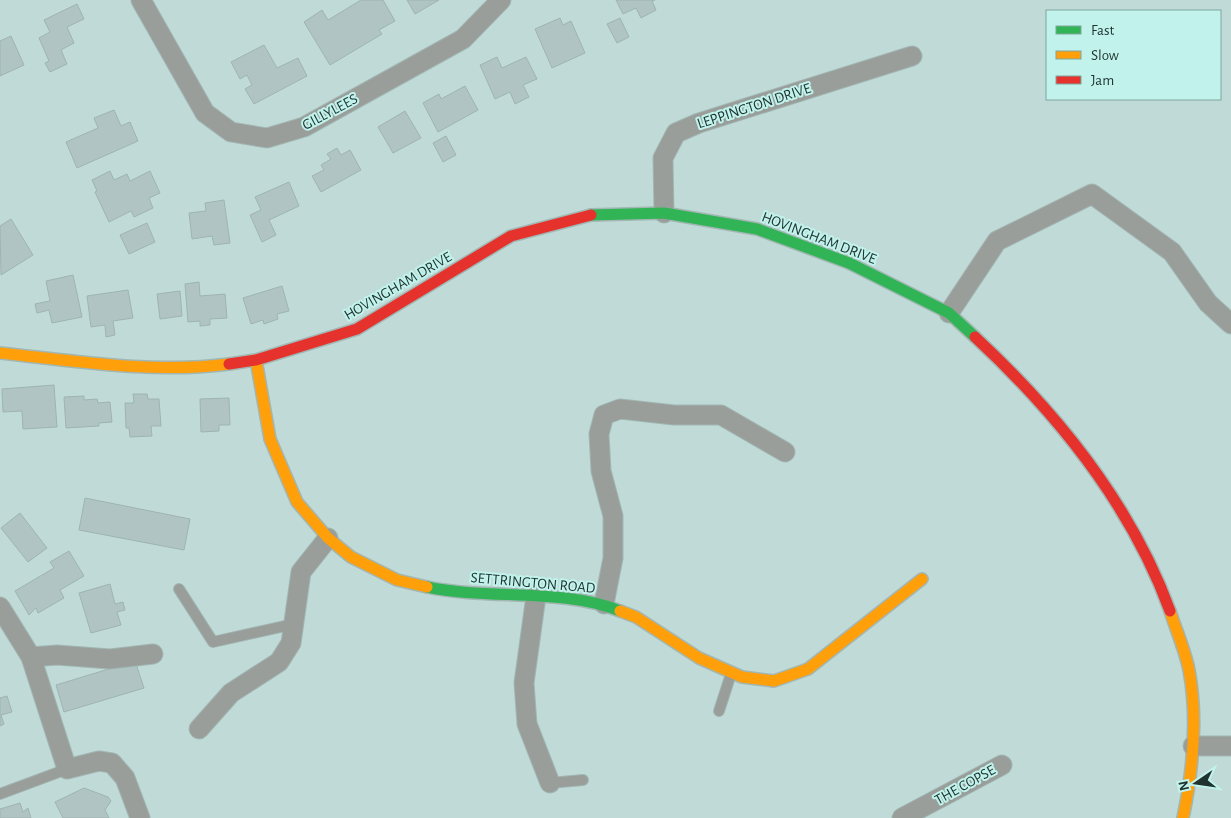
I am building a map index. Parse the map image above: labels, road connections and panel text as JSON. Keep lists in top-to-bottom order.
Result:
{
  "streets": {
    "street": [
      "LEPPINGTON DRIVE",
      "GILLYLEES",
      "HOVINGHAM DRIVE",
      "SETTRINGTON ROAD",
      "THE COPSE"
    ]
  },
  "crossings": [
    ["LEPPINGTON DRIVE", "HOVINGHAM DRIVE"],
    ["HOVINGHAM DRIVE", "SETTRINGTON ROAD"]
  ],
  "legend": ["Fast", "Slow", "Jam"],
  "north": "left"
}
